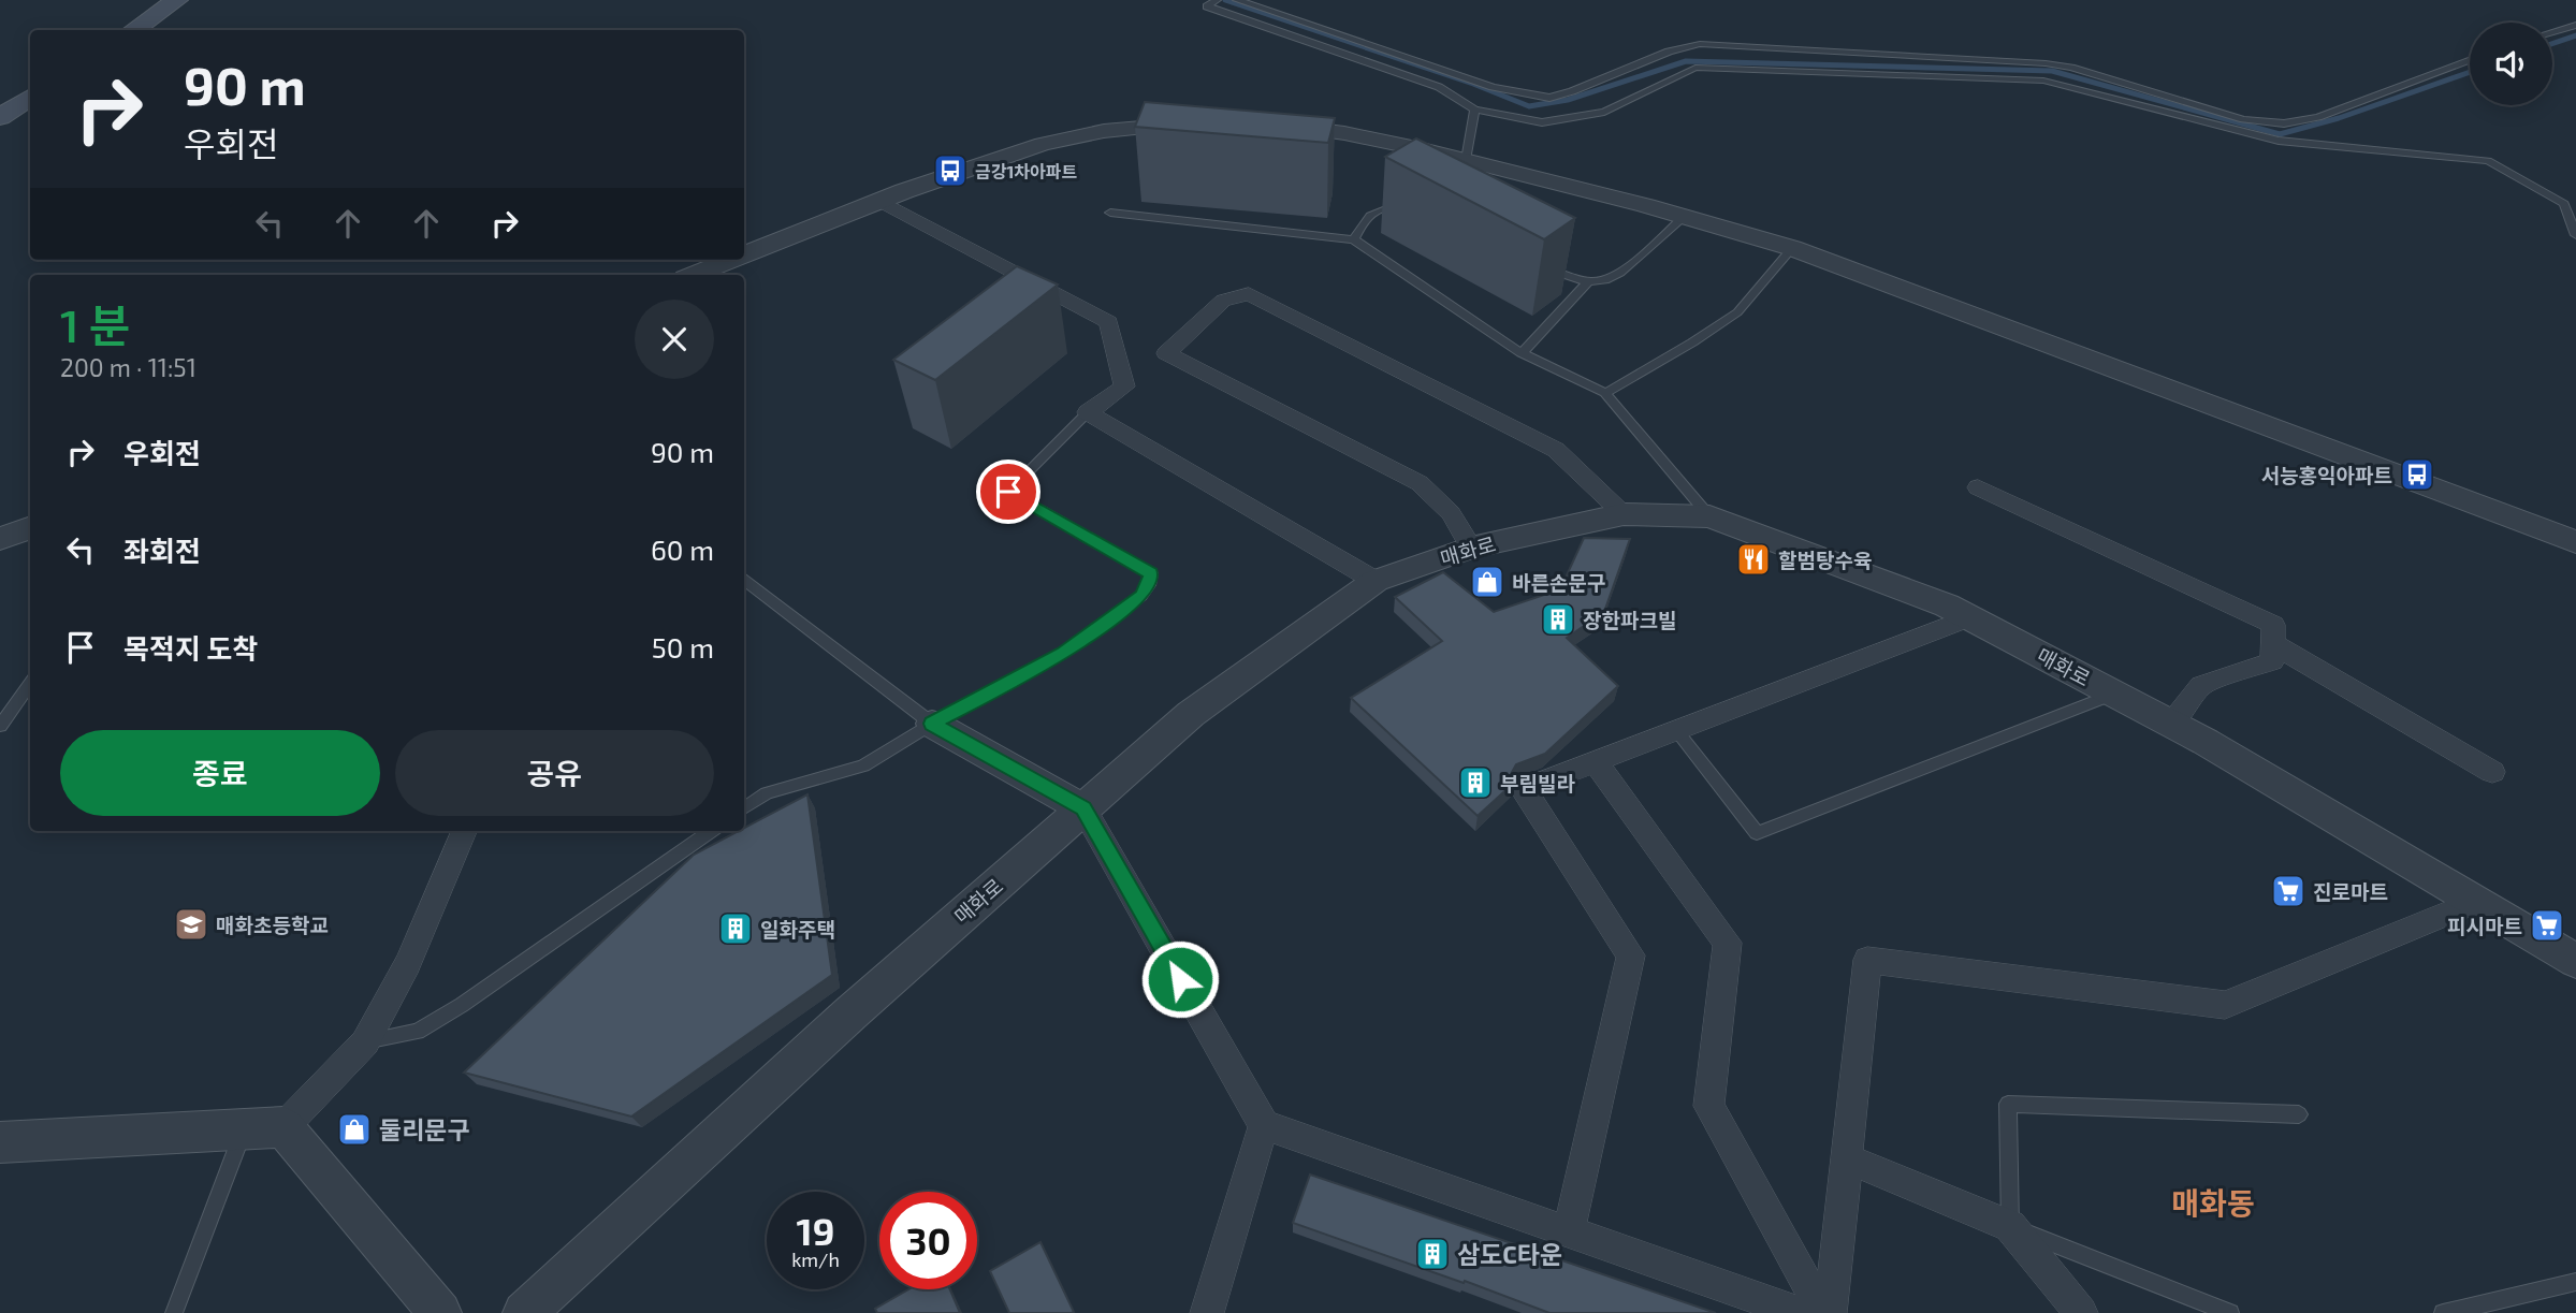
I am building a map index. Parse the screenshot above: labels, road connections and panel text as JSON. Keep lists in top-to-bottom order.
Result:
{
  "streets": {
    "street": ["매화로"]
  },
  "districts": ["매화동"],
  "places": {
    "bus stop": ["금강1차아파트", "서능홍익아파트"],
    "restaurant": ["할범탕수육"],
    "shop": ["바른손문구", "둘리문구"],
    "building": [
      "장한파크빌",
      "부림빌라",
      "일화주택",
      "삼도C타운"
    ],
    "supermarket": ["진로마트", "피시마트"],
    "school or university": ["매화초등학교"]
  },
  "page": {
    "turn": ["90 m", "우회전"],
    "heading": ["1 분", "200 m · 11:51"],
    "list": [
      {
        "name": "우회전",
        "value": "90 m"
      },
      {
        "name": "좌회전",
        "value": "60 m"
      },
      {
        "name": "목적지 도착",
        "value": "50 m"
      }
    ],
    "buttons": ["종료", "공유"],
    "speed": "19 km/h",
    "limit": "30"
  }
}
